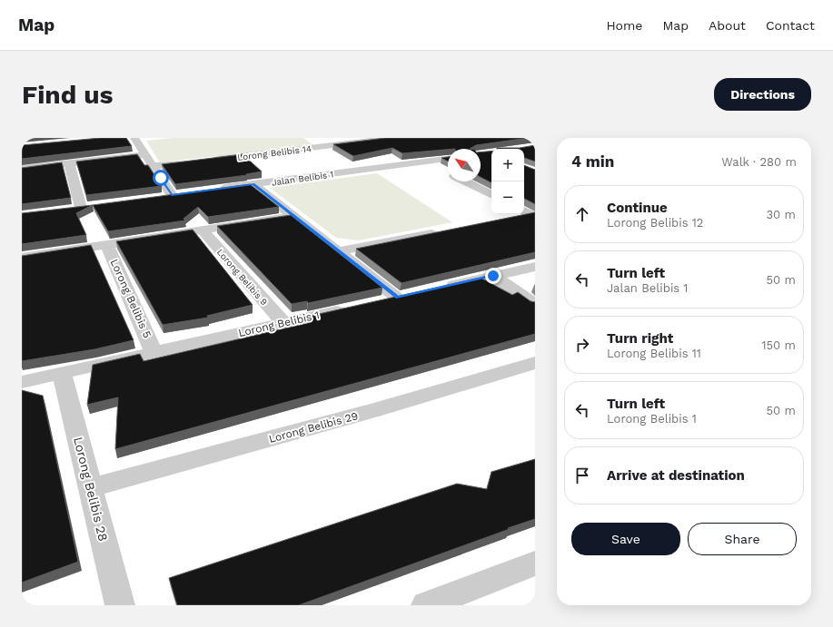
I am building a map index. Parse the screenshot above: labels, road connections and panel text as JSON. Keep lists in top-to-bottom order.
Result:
{
  "streets": {
    "street": [
      "Lorong Belibis 14",
      "Jalan Belibis 1",
      "Lorong Belibis 9",
      "Lorong Belibis 5",
      "Lorong Belibis 1",
      "Lorong Belibis 29",
      "Lorong Belibis 28"
    ]
  },
  "crossings": [
    ["Lorong Belibis 9", "Lorong Belibis 1"],
    ["Lorong Belibis 5", "Lorong Belibis 1"],
    ["Lorong Belibis 1", "Lorong Belibis 28"],
    ["Lorong Belibis 29", "Lorong Belibis 28"]
  ],
  "north": "top left",
  "page": {
    "header": "Map",
    "nav": [
      "Home",
      "Map",
      "About",
      "Contact"
    ],
    "buttons": [
      "Directions",
      ["Save", "Share"]
    ],
    "title": "Find us",
    "heading": ["4 min", "Walk · 280 m"],
    "map_buttons": ["+", "−"],
    "list": [
      ["Continue", "Lorong Belibis 12", "30 m"],
      ["Turn left", "Jalan Belibis 1", "50 m"],
      ["Turn right", "Lorong Belibis 11", "150 m"],
      ["Turn left", "Lorong Belibis 1", "50 m"],
      "Arrive at destination"
    ]
  }
}
